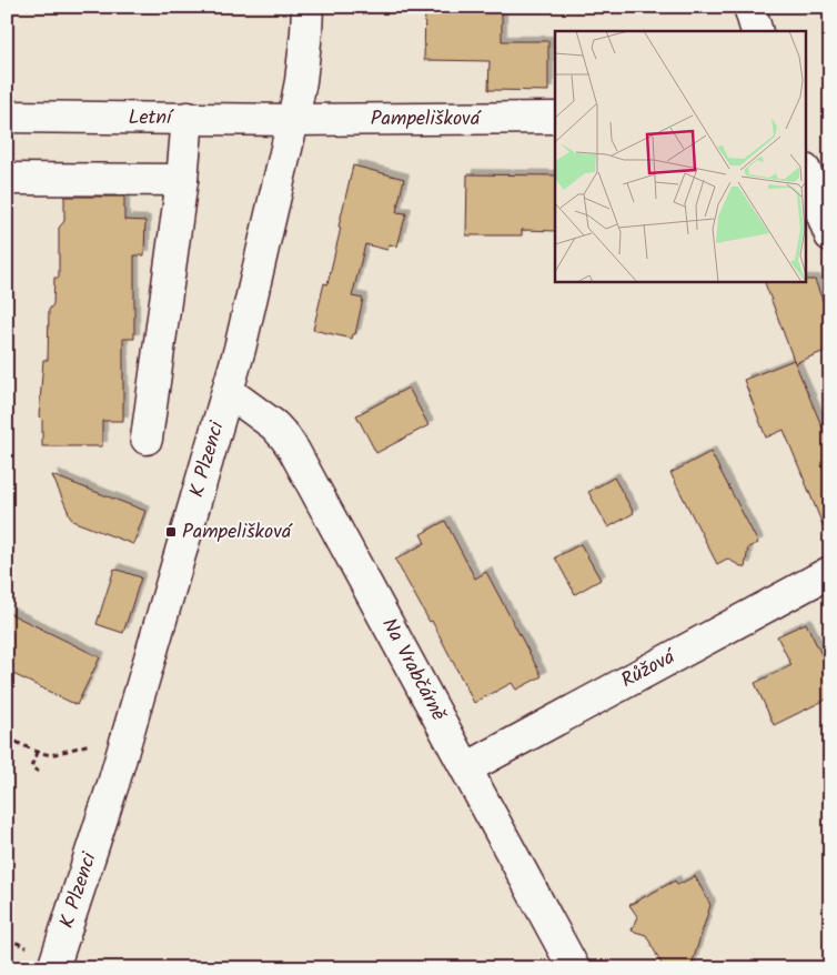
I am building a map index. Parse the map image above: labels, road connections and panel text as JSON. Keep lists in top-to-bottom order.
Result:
{
  "streets": {
    "street": [
      "Letní",
      "Pampelišková",
      "K Plzenci",
      "Na Vrabčárně",
      "Růžová"
    ]
  },
  "crossings": [
    ["Letní", "Pampelišková"],
    ["Letní", "K Plzenci"],
    ["Pampelišková", "K Plzenci"],
    ["K Plzenci", "Na Vrabčárně"],
    ["Na Vrabčárně", "Růžová"]
  ],
  "places": {
    "transit": ["Pampelišková"]
  }
}
